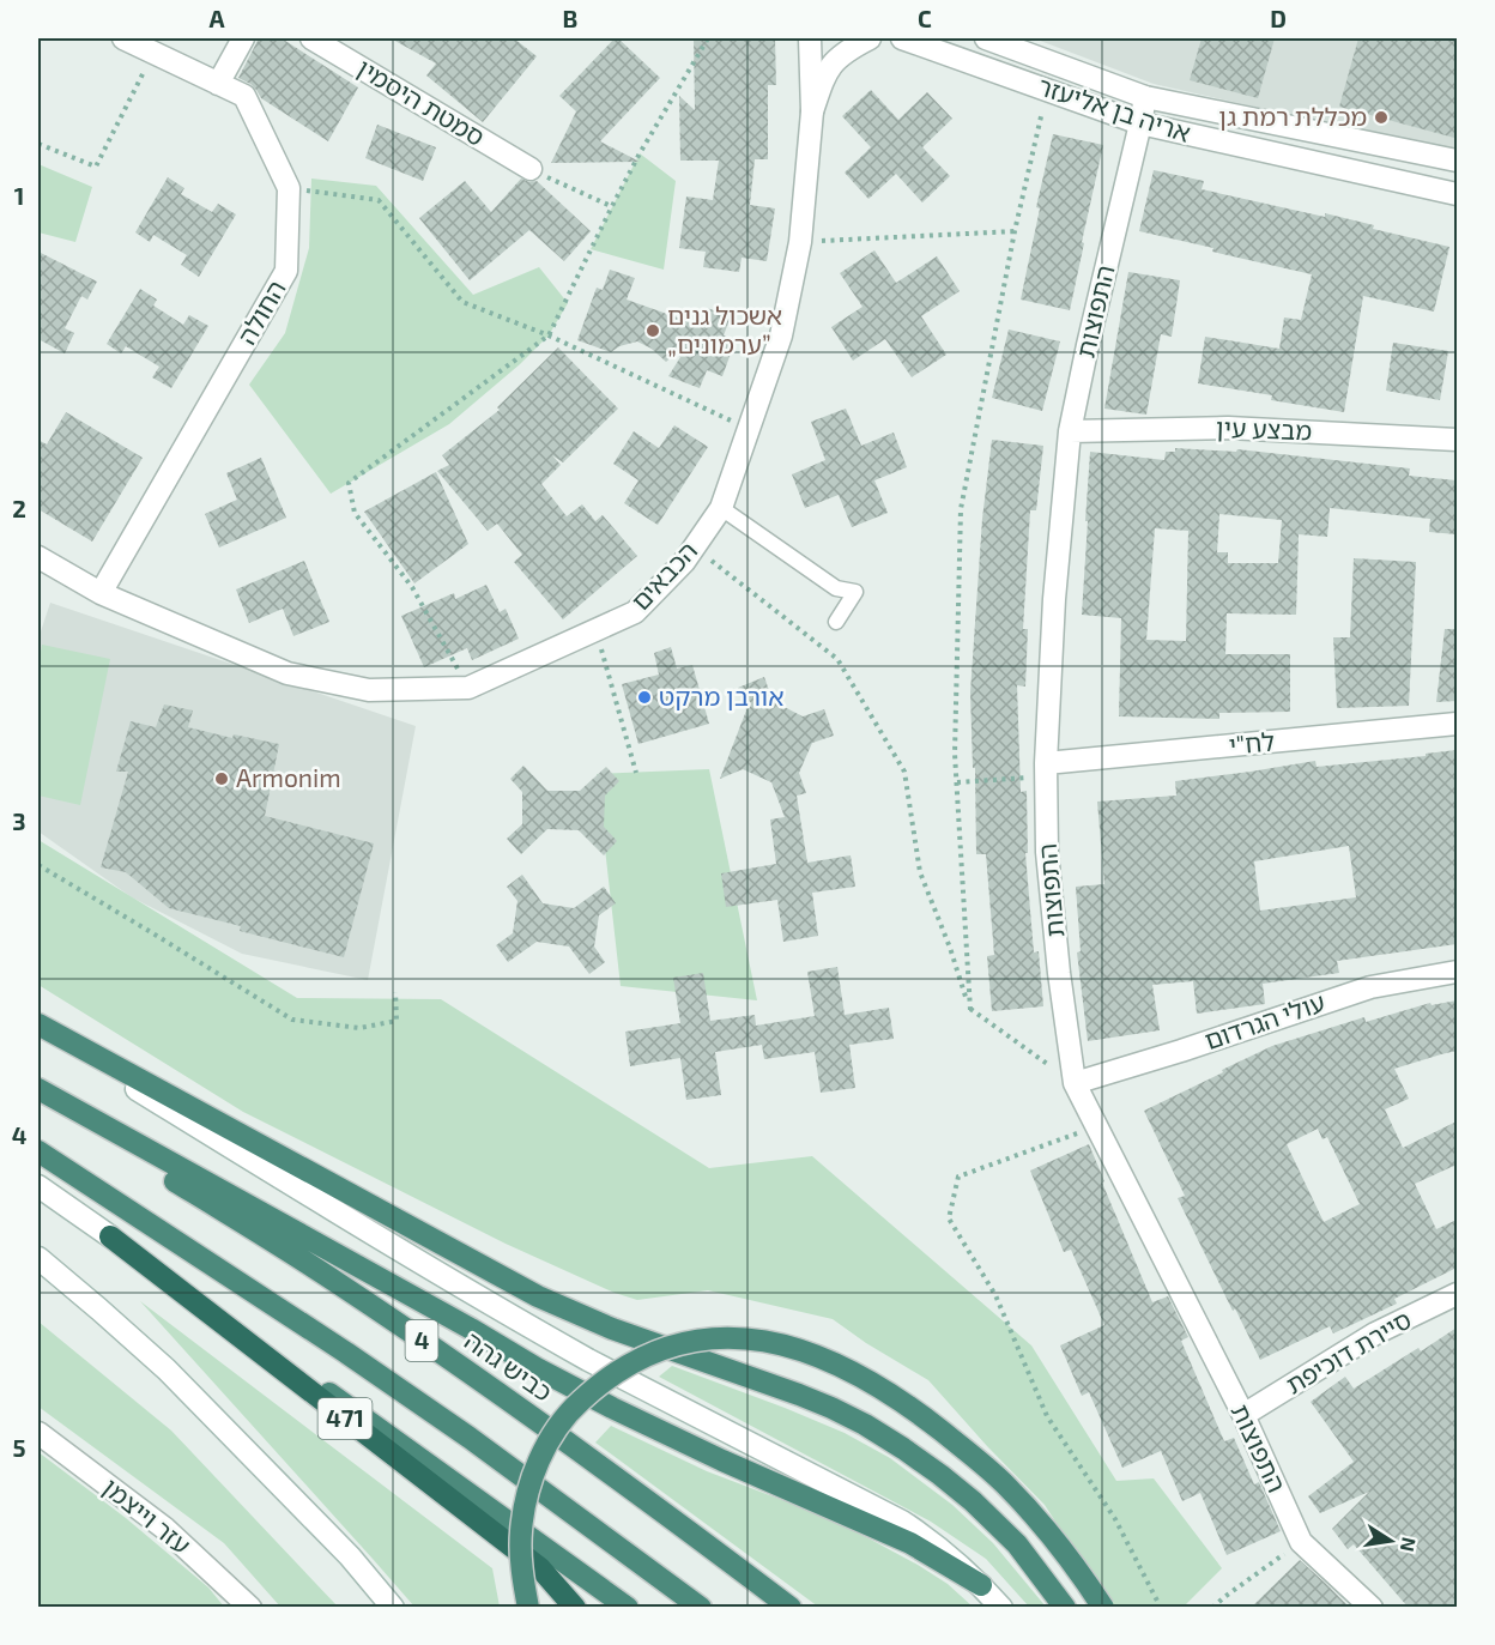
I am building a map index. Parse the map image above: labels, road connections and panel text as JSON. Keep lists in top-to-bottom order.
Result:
{
  "streets": {
    "highway": ["4", "כביש גהה", "471"],
    "street": [
      "סמטת היסמין",
      "אריה בן אליעזר",
      "התפוצות",
      "החולה",
      "מבצע עין",
      "הכבאים",
      "לח\"י",
      "עולי הגרדום",
      "סיירת דוכיפת",
      "עזר וייצמן"
    ]
  },
  "crossings": [
    ["אריה בן אליעזר", "התפוצות"],
    ["התפוצות", "מבצע עין"],
    ["התפוצות", "לח\"י"],
    ["התפוצות", "עולי הגרדום"],
    ["התפוצות", "סיירת דוכיפת"],
    ["החולה", "הכבאים"]
  ],
  "places": [
    "מכללת רמת גן",
    "אשכול גנים „ערמונים”",
    "אורבן מרקט",
    "Armonim"
  ],
  "north": "right",
  "grid": {
    "columns": [
      "A",
      "B",
      "C",
      "D"
    ],
    "rows": [
      "1",
      "2",
      "3",
      "4",
      "5"
    ]
  }
}
